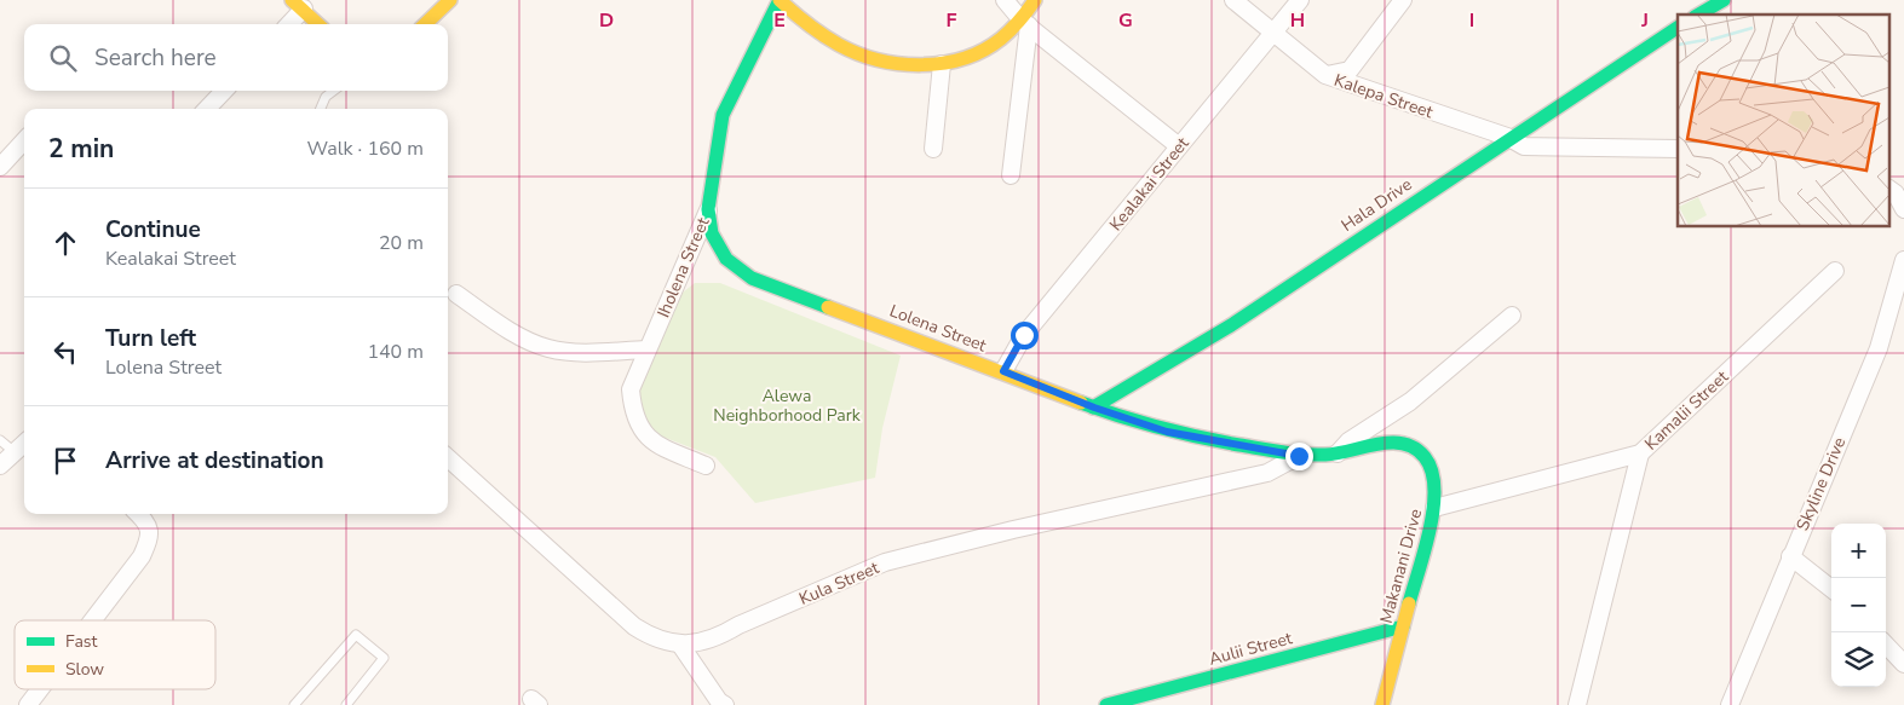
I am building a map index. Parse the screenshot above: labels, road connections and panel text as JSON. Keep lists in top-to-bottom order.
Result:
{
  "streets": {
    "street": [
      "Kalepa Street",
      "Kealakai Street",
      "Hala Drive",
      "Iholena Street",
      "Lolena Street",
      "Kamalii Street",
      "Skyline Drive",
      "Makanani Drive",
      "Kula Street",
      "Aulii Street"
    ]
  },
  "crossings": [
    ["Kalepa Street", "Kealakai Street"],
    ["Kalepa Street", "Hala Drive"],
    ["Kealakai Street", "Lolena Street"],
    ["Hala Drive", "Lolena Street"],
    ["Iholena Street", "Lolena Street"],
    ["Lolena Street", "Makanani Drive"],
    ["Lolena Street", "Kula Street"],
    ["Kamalii Street", "Makanani Drive"],
    ["Makanani Drive", "Aulii Street"]
  ],
  "parks": ["Alewa Neighborhood Park"],
  "legend": ["Fast", "Slow"],
  "page": {
    "search": "Search here",
    "heading": ["2 min", "Walk · 160 m"],
    "list": [
      ["Continue", "Kealakai Street", "20 m"],
      ["Turn left", "Lolena Street", "140 m"],
      "Arrive at destination"
    ],
    "map_buttons": ["+", "−"]
  },
  "grid": {
    "columns": [
      "D",
      "E",
      "F",
      "G",
      "H",
      "I",
      "J"
    ]
  }
}
